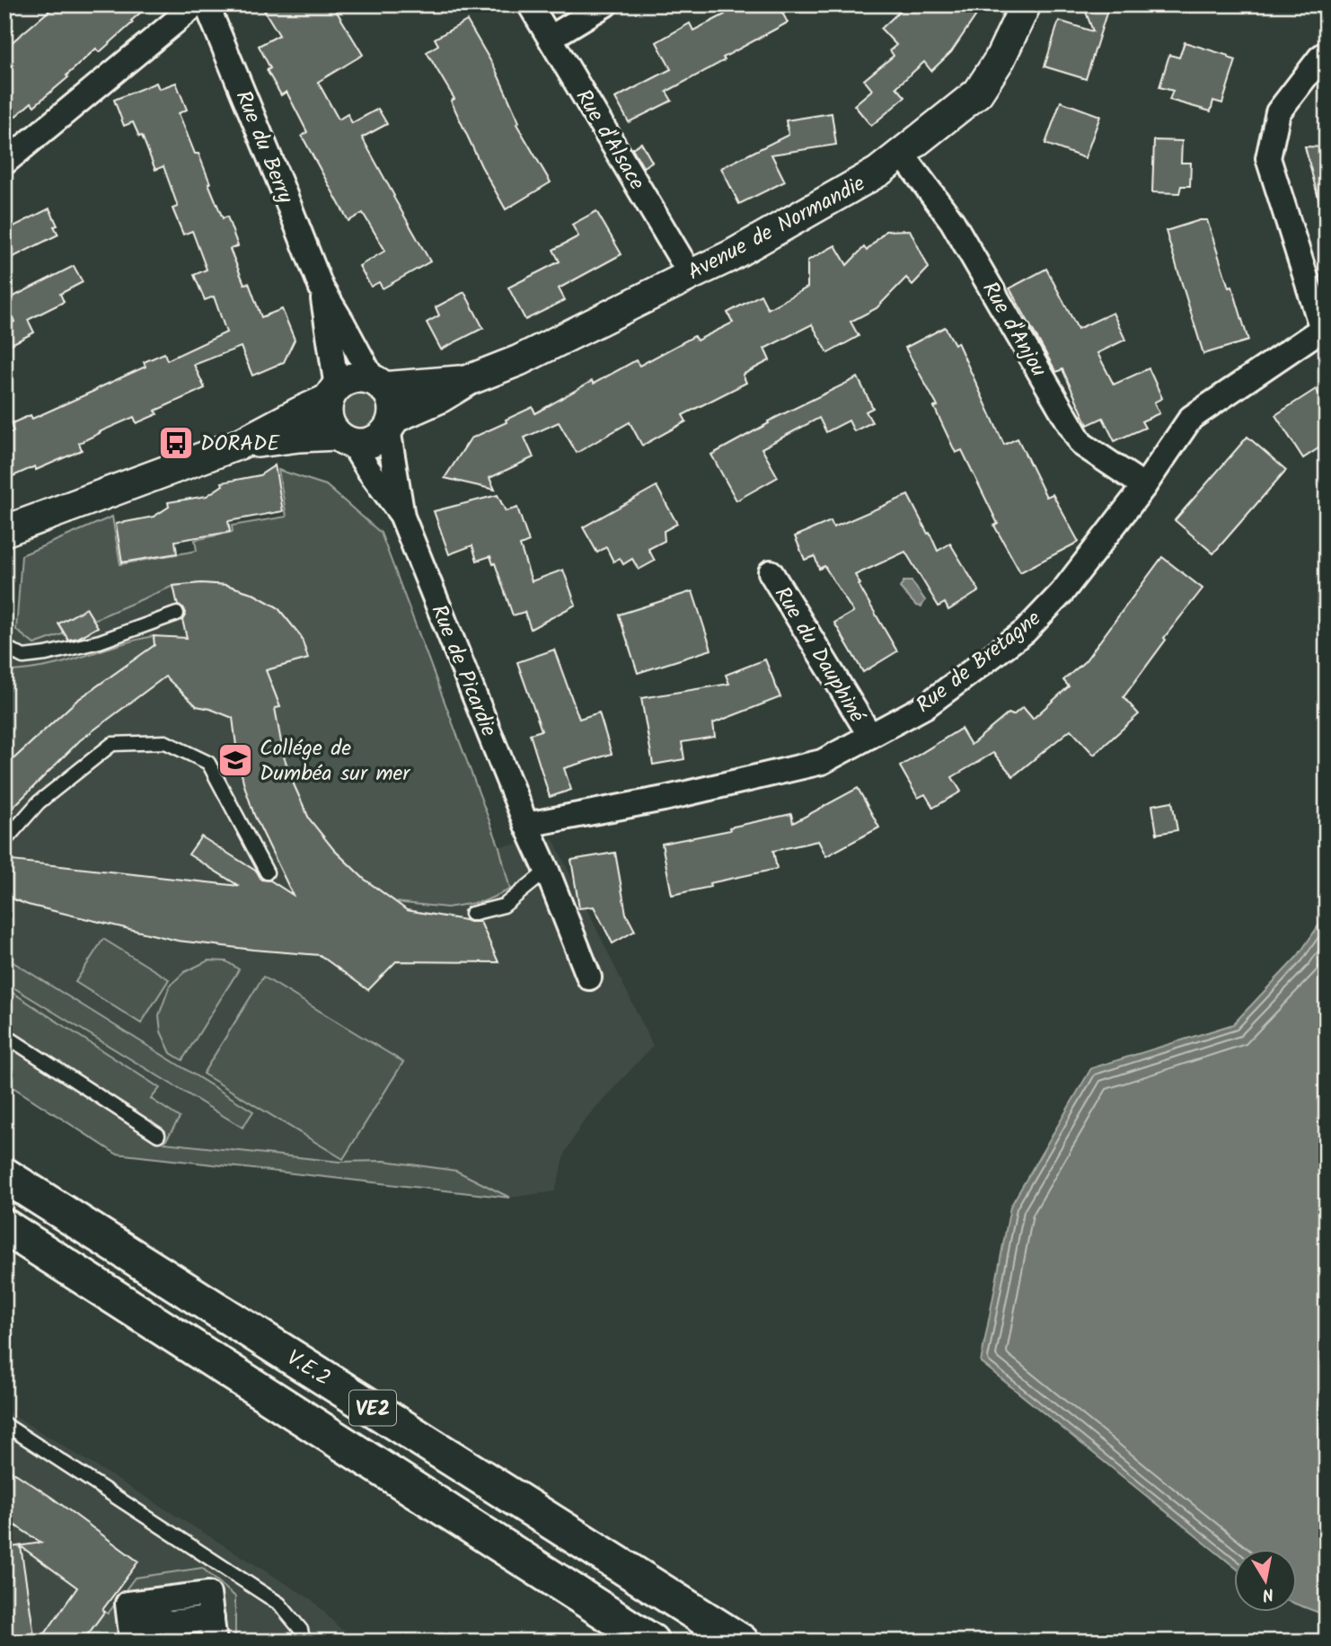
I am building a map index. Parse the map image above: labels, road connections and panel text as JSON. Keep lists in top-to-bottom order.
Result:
{
  "streets": {
    "highway": ["V.E.2", "VE2"],
    "street": [
      "Rue d'Alsace",
      "Rue du Berry",
      "Avenue de Normandie",
      "Rue d'Anjou",
      "Rue du Dauphiné",
      "Rue de Bretagne",
      "Rue de Picardie"
    ]
  },
  "crossings": [
    ["Rue d'Alsace", "Avenue de Normandie"],
    ["Rue du Berry", "Avenue de Normandie"],
    ["Rue du Berry", "Rue de Picardie"],
    ["Avenue de Normandie", "Rue d'Anjou"],
    ["Avenue de Normandie", "Rue de Picardie"],
    ["Rue d'Anjou", "Rue de Bretagne"],
    ["Rue du Dauphiné", "Rue de Bretagne"],
    ["Rue de Bretagne", "Rue de Picardie"]
  ],
  "places": {
    "bus stop": ["DORADE"],
    "school or university": ["Collége de Dumbéa sur mer"]
  },
  "north": "bottom"
}
